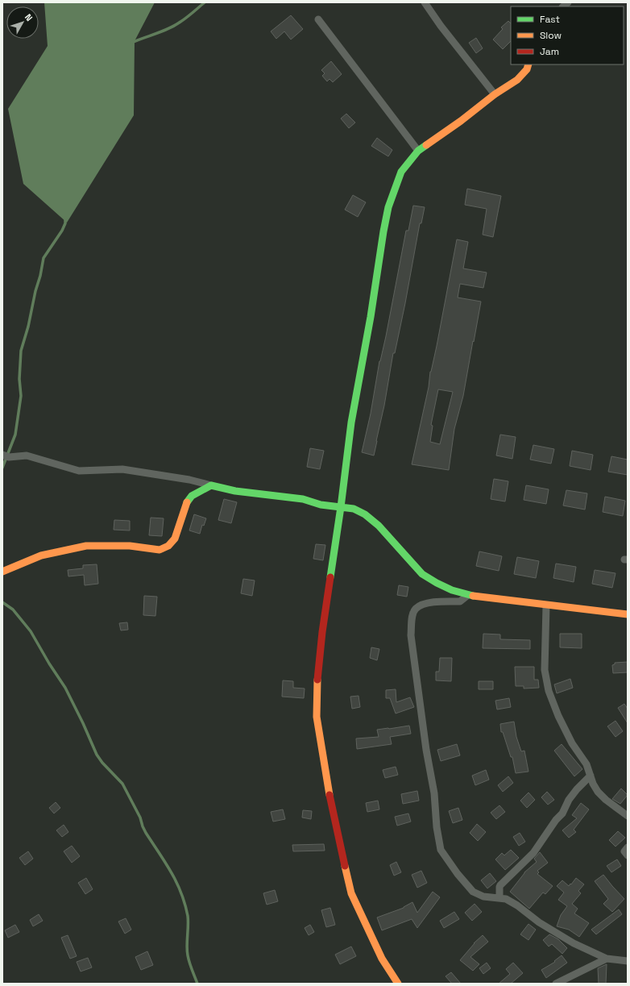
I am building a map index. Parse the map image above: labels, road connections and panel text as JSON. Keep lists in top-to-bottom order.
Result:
{
  "legend": ["Fast", "Slow", "Jam"],
  "north": "top right"
}
